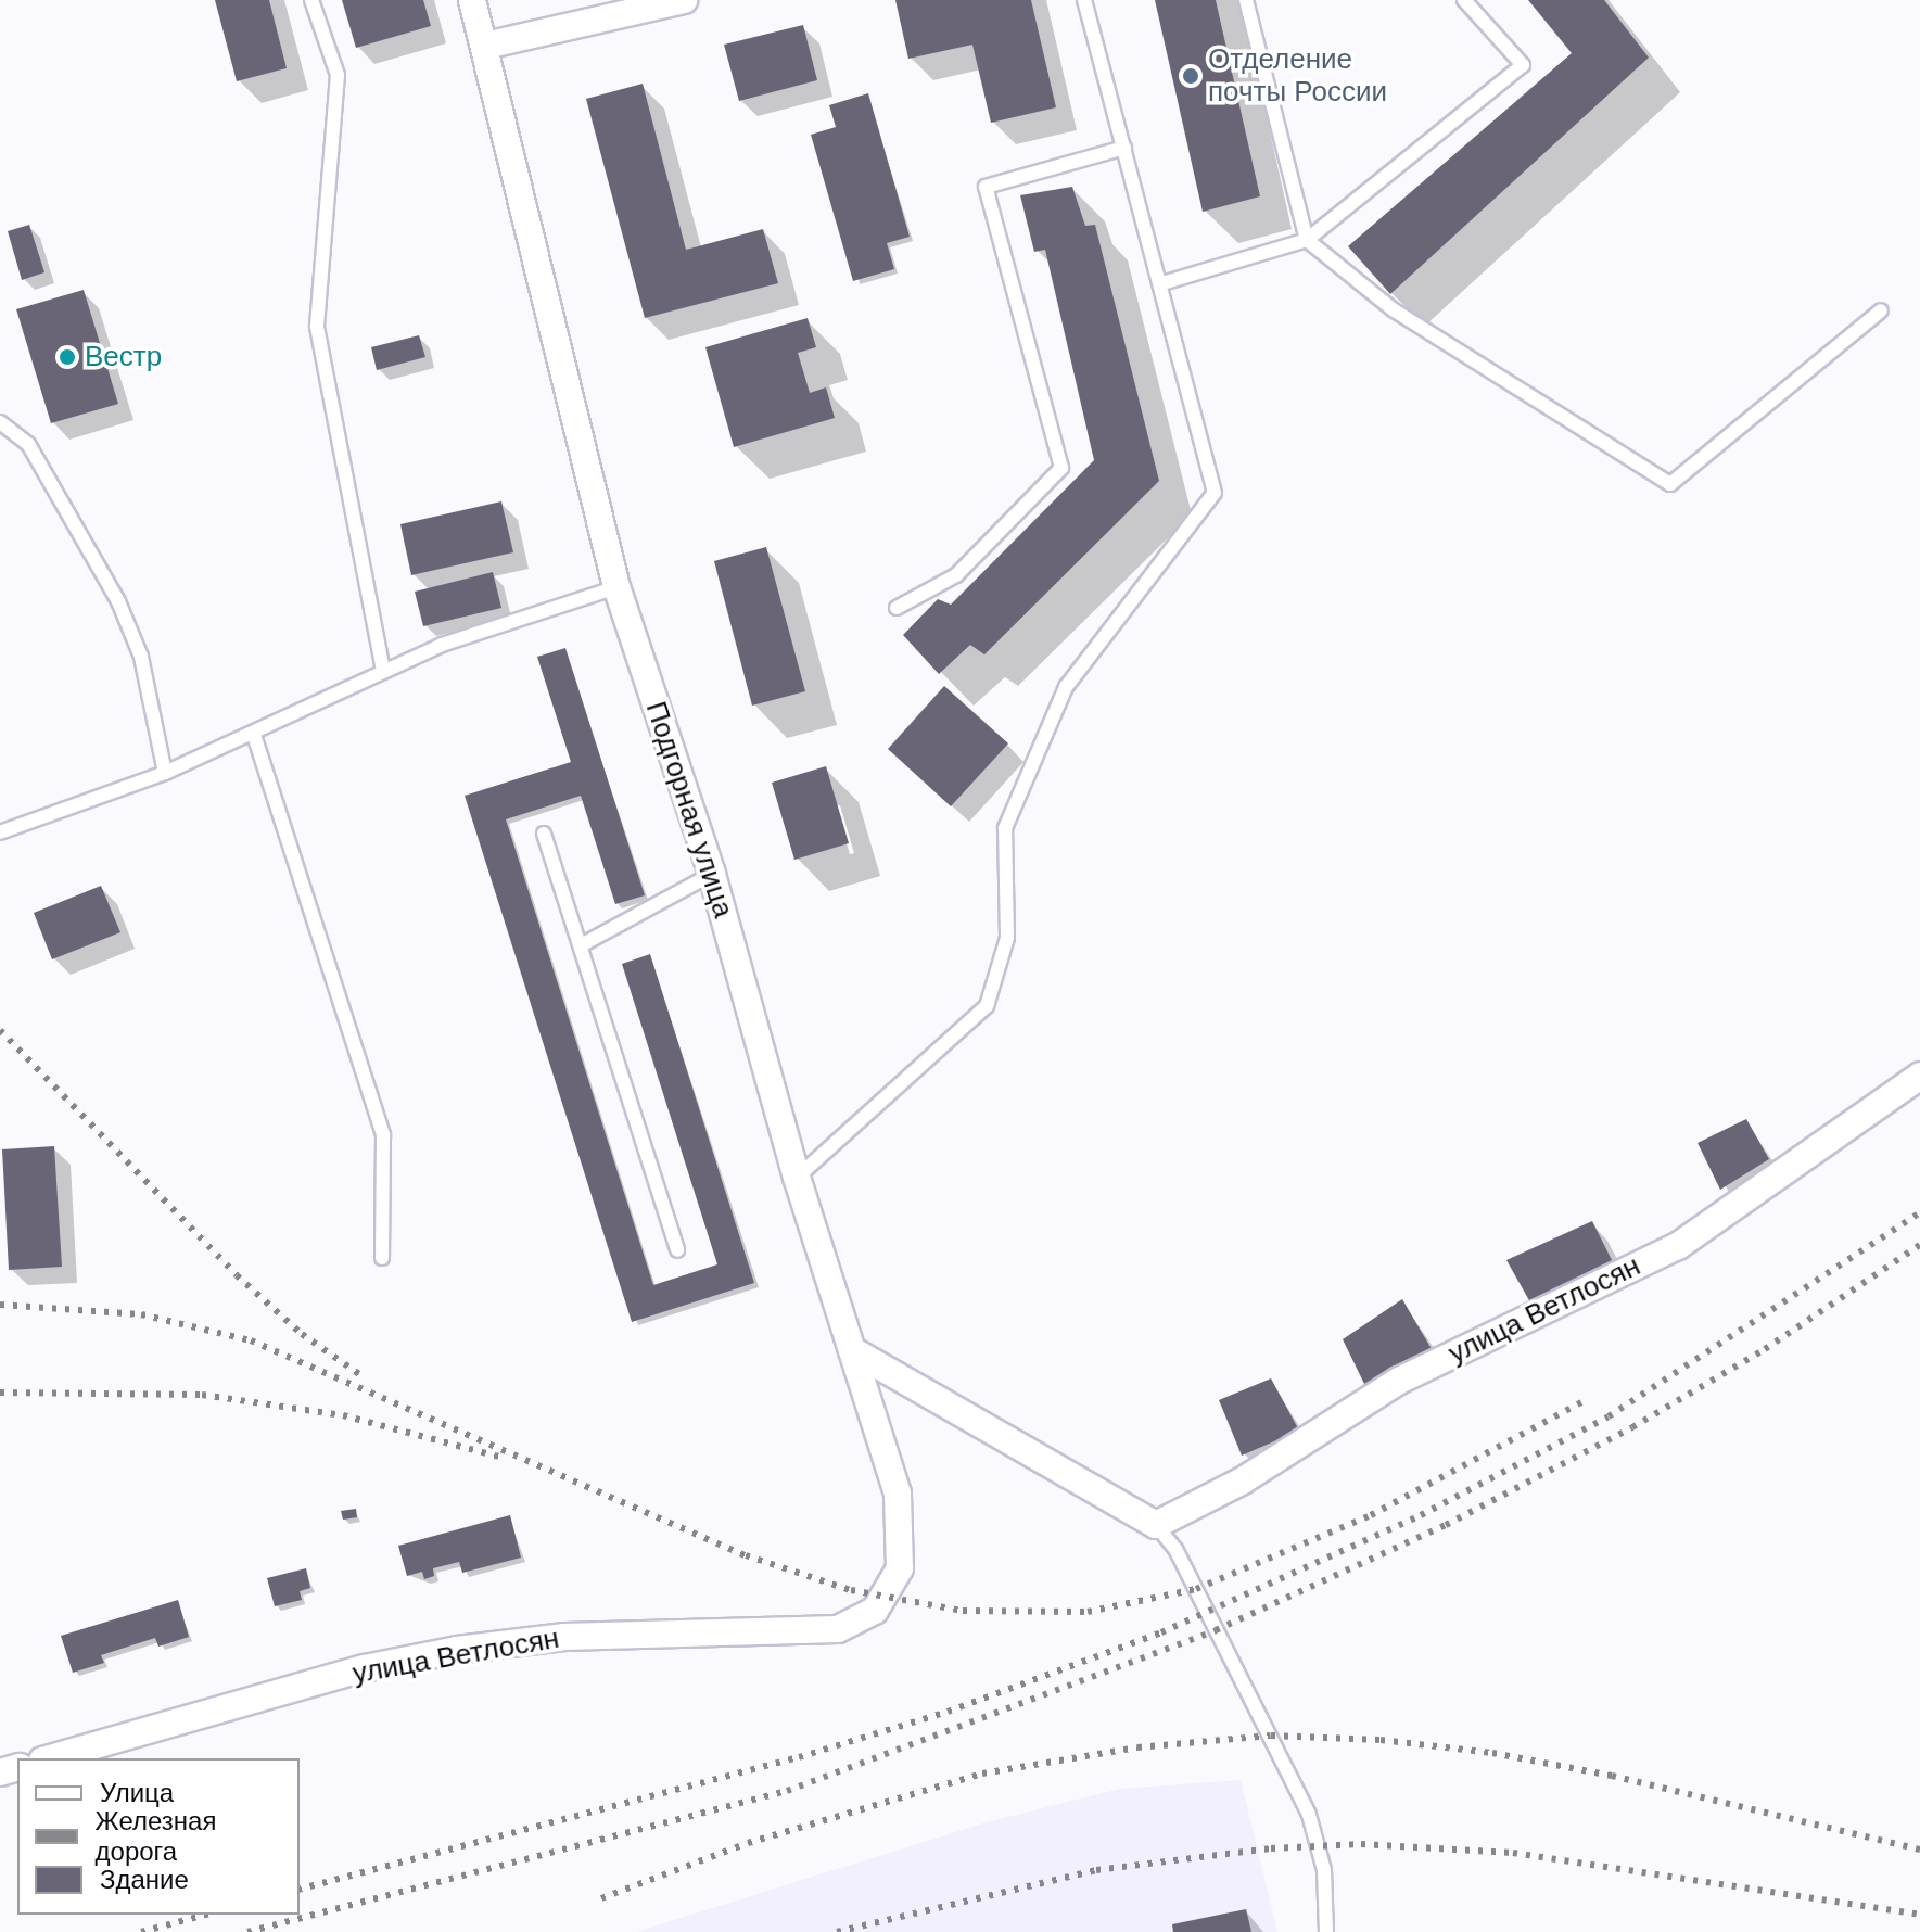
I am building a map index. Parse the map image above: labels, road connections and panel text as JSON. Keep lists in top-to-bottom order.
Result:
{
  "streets": {
    "street": ["Подгорная улица", "улица Ветлосян"]
  },
  "crossings": [
    ["Подгорная улица", "улица Ветлосян"]
  ],
  "places": ["Отделение почты России", "Вестр"],
  "legend": ["Улица", "Железная дорога", "Здание"]
}
